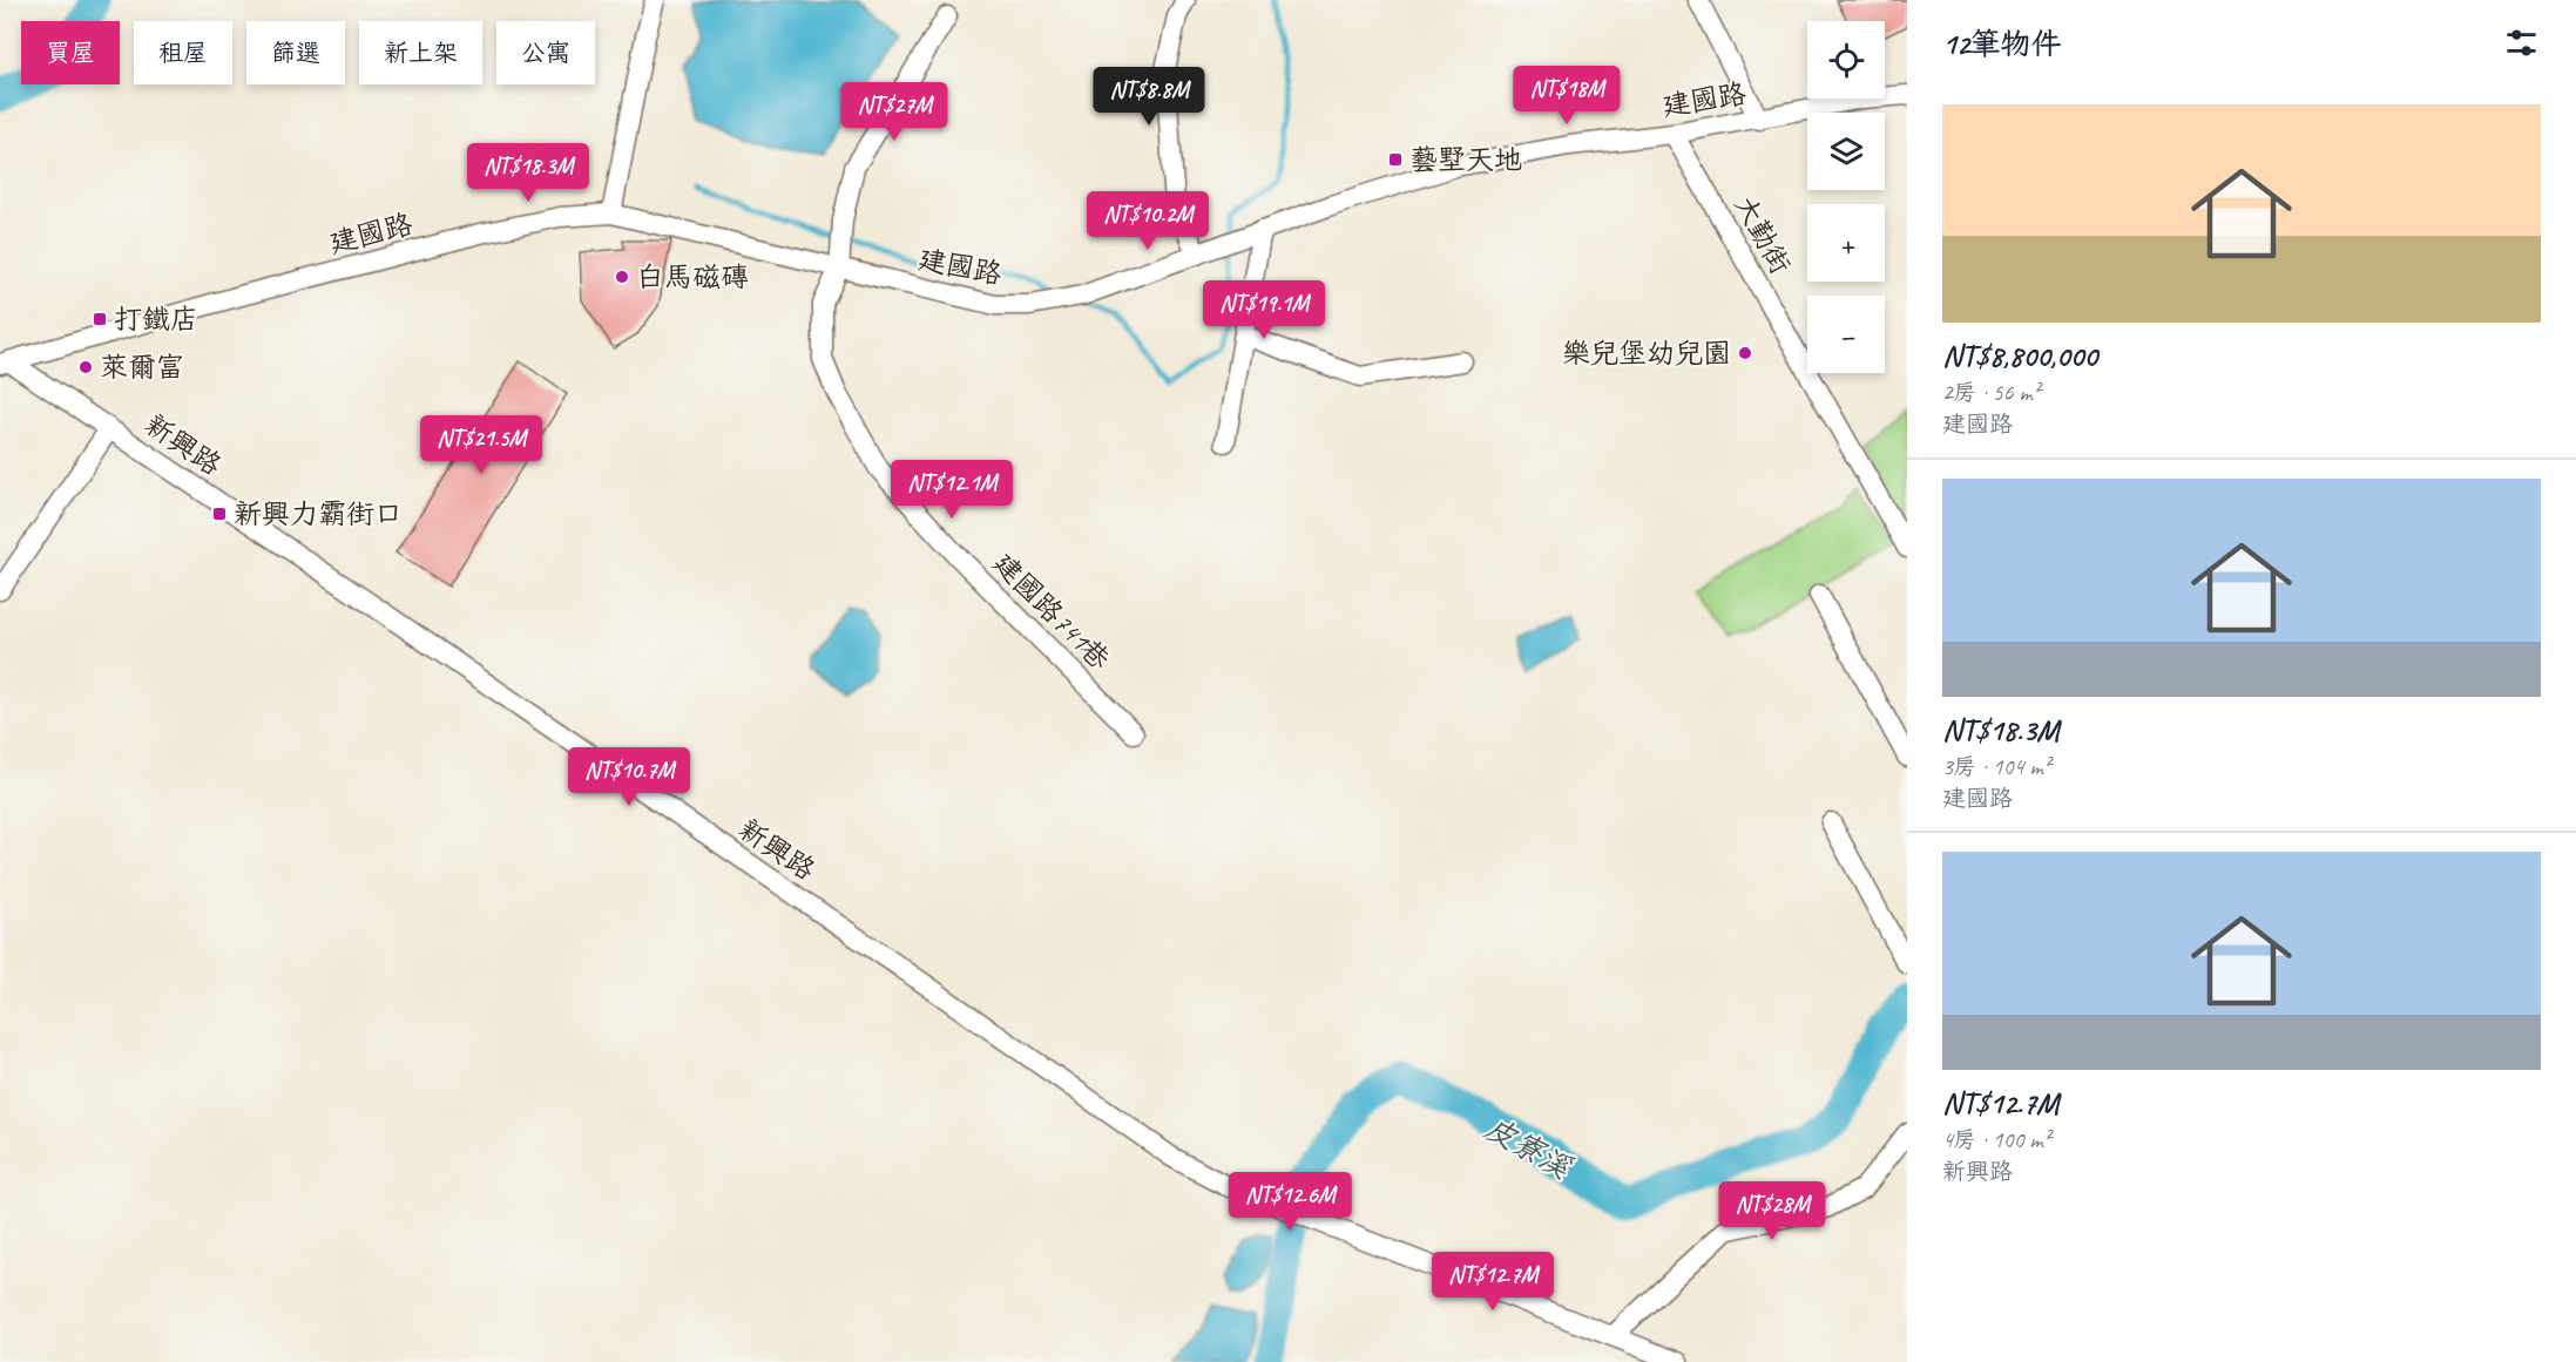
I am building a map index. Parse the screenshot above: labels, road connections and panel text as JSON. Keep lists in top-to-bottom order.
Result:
{
  "streets": {
    "street": [
      "建國路",
      "大勤街",
      "新興路",
      "建國路741巷"
    ]
  },
  "crossings": [
    ["建國路", "大勤街"],
    ["建國路", "新興路"],
    ["建國路", "建國路741巷"]
  ],
  "water": ["皮寮溪"],
  "places": {
    "transit": ["藝墅天地", "打鐵店", "新興力霸街口"],
    "other": ["白馬磁磚", "樂兒堡幼兒園", "萊爾富"]
  },
  "page": {
    "heading": "12筆物件",
    "map_buttons": ["+", "−"],
    "chip": [
      "買屋",
      "租屋",
      "篩選",
      "新上架",
      "公寓"
    ],
    "price": [
      "NT$18M",
      "NT$8.8M",
      "NT$27M",
      "NT$18.3M",
      "NT$10.2M",
      "NT$19.1M",
      "NT$21.5M",
      "NT$12.1M",
      "NT$10.7M",
      "NT$12.6M",
      "NT$28M",
      "NT$12.7M"
    ],
    "list": [
      {
        "name": "NT$8,800,000",
        "note": "2房 · 56 m² · 建國路"
      },
      {
        "name": "NT$18.3M",
        "note": "3房 · 104 m² · 建國路"
      },
      {
        "name": "NT$12.7M",
        "note": "4房 · 100 m² · 新興路"
      }
    ]
  }
}
